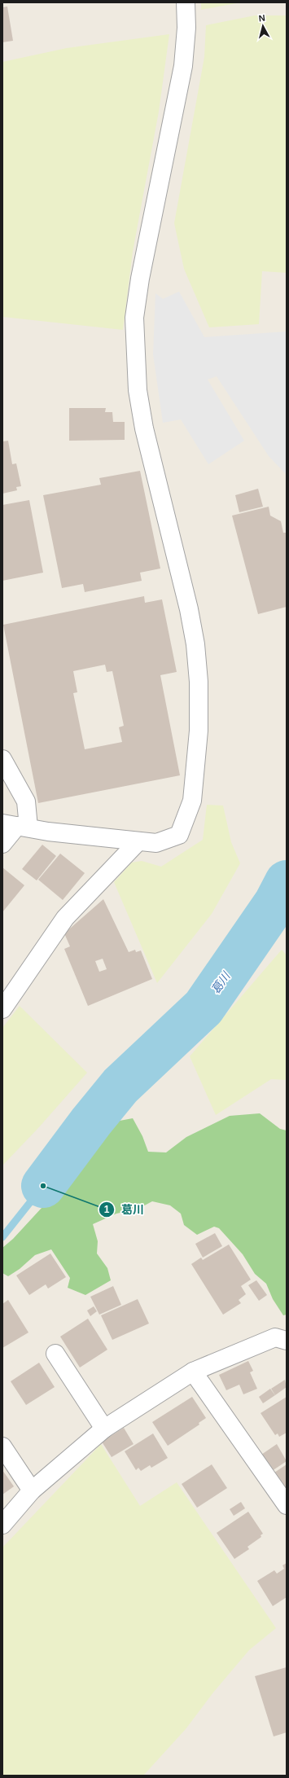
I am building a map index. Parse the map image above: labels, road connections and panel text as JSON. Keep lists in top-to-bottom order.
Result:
{
  "water": ["葛川"],
  "places": ["葛川"],
  "north": "top"
}
